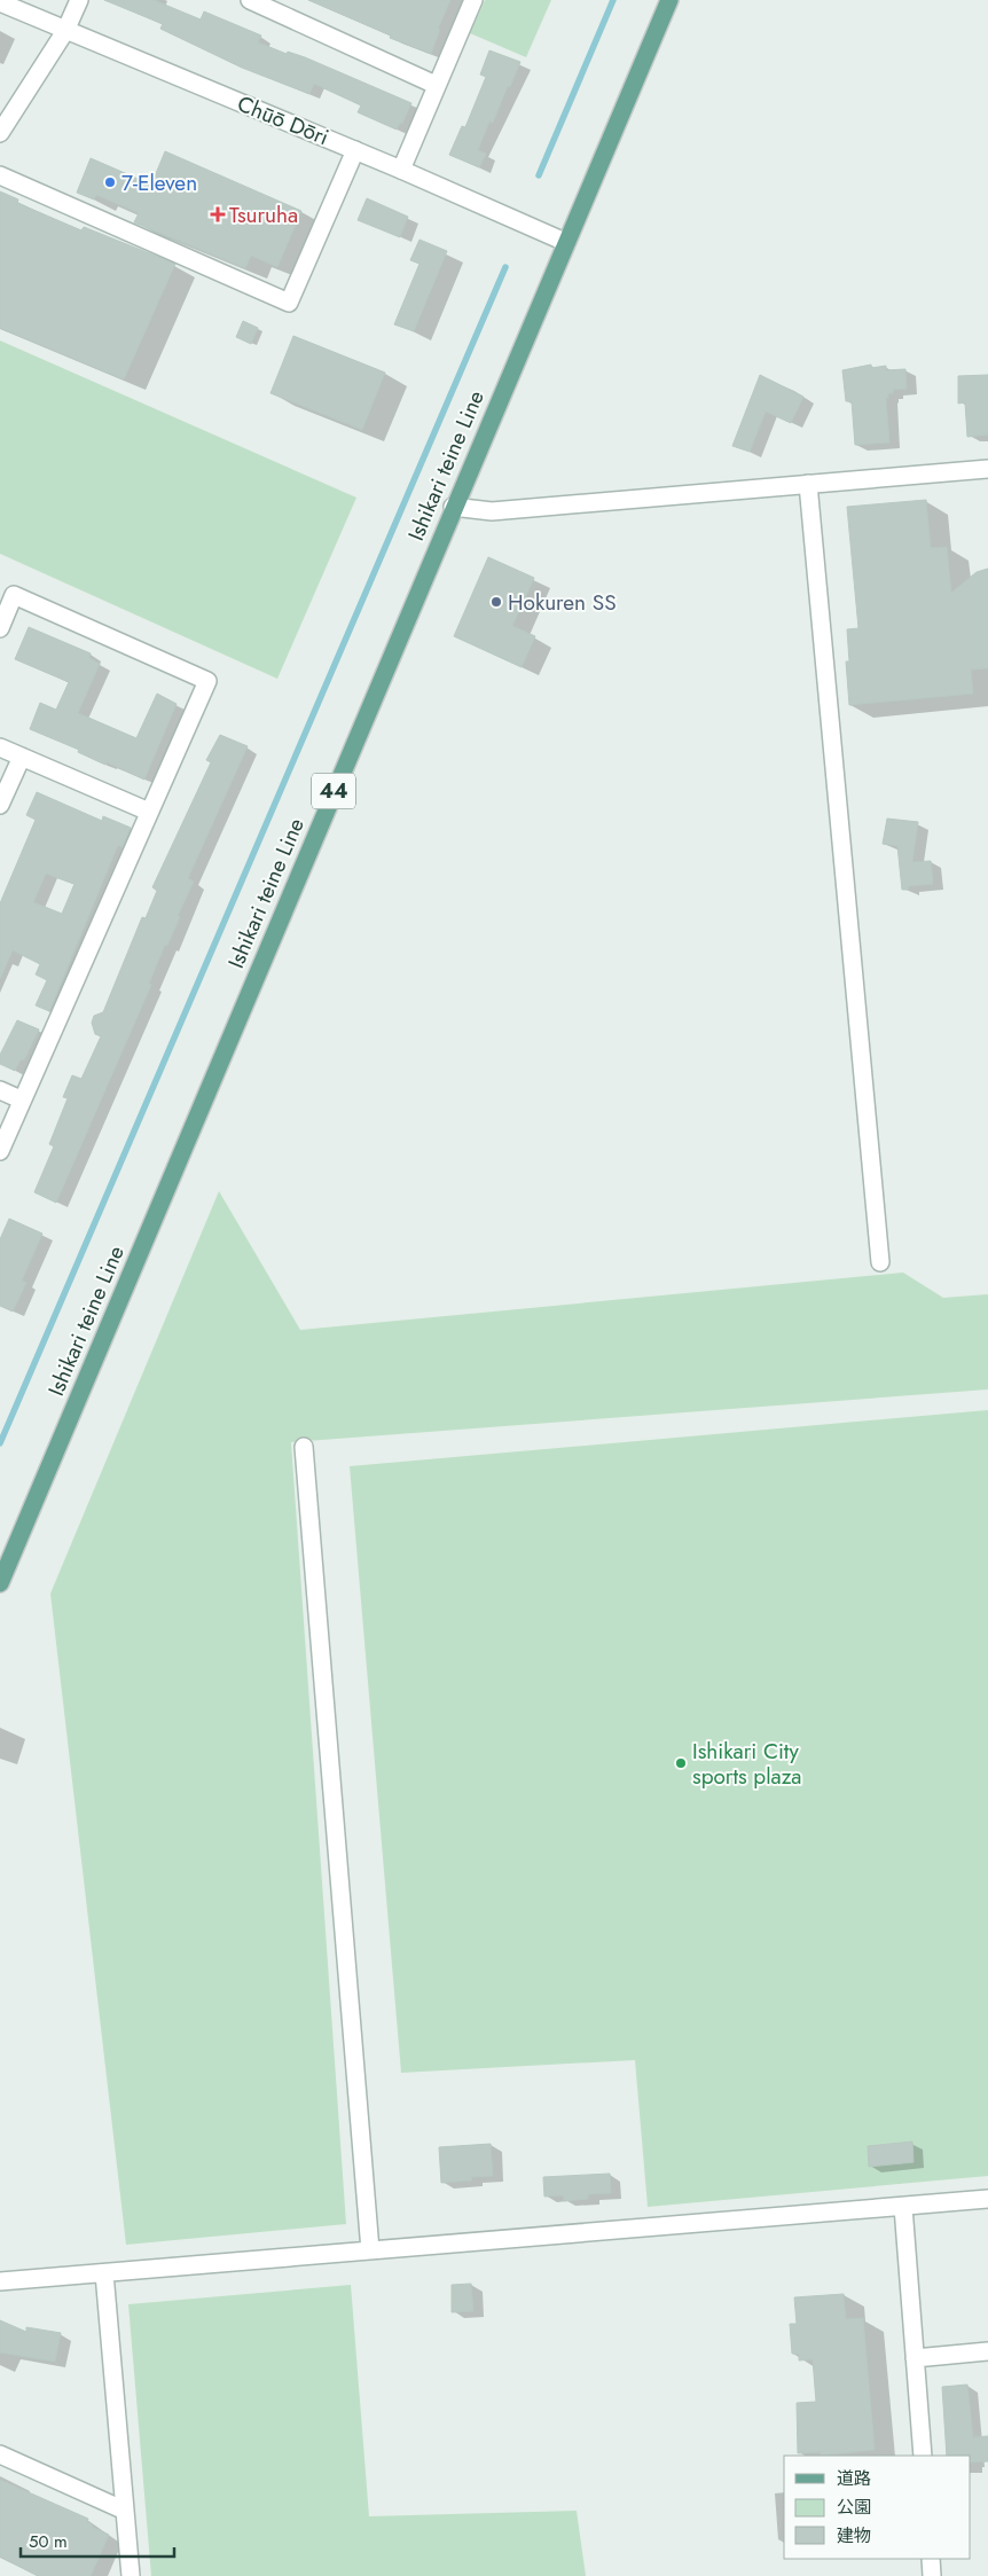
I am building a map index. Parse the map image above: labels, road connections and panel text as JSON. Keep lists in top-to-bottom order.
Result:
{
  "streets": {
    "main road": ["Ishikari teine Line", "44"],
    "street": ["Chūō Dōri"]
  },
  "crossings": [
    ["Chūō Dōri", "Ishikari teine Line"]
  ],
  "places": {
    "other": ["7-Eleven", "Hokuren SS", "Ishikari City sports plaza"],
    "health": ["Tsuruha"]
  },
  "legend": ["道路", "公園", "建物"],
  "scale_bar": "50 m"
}
